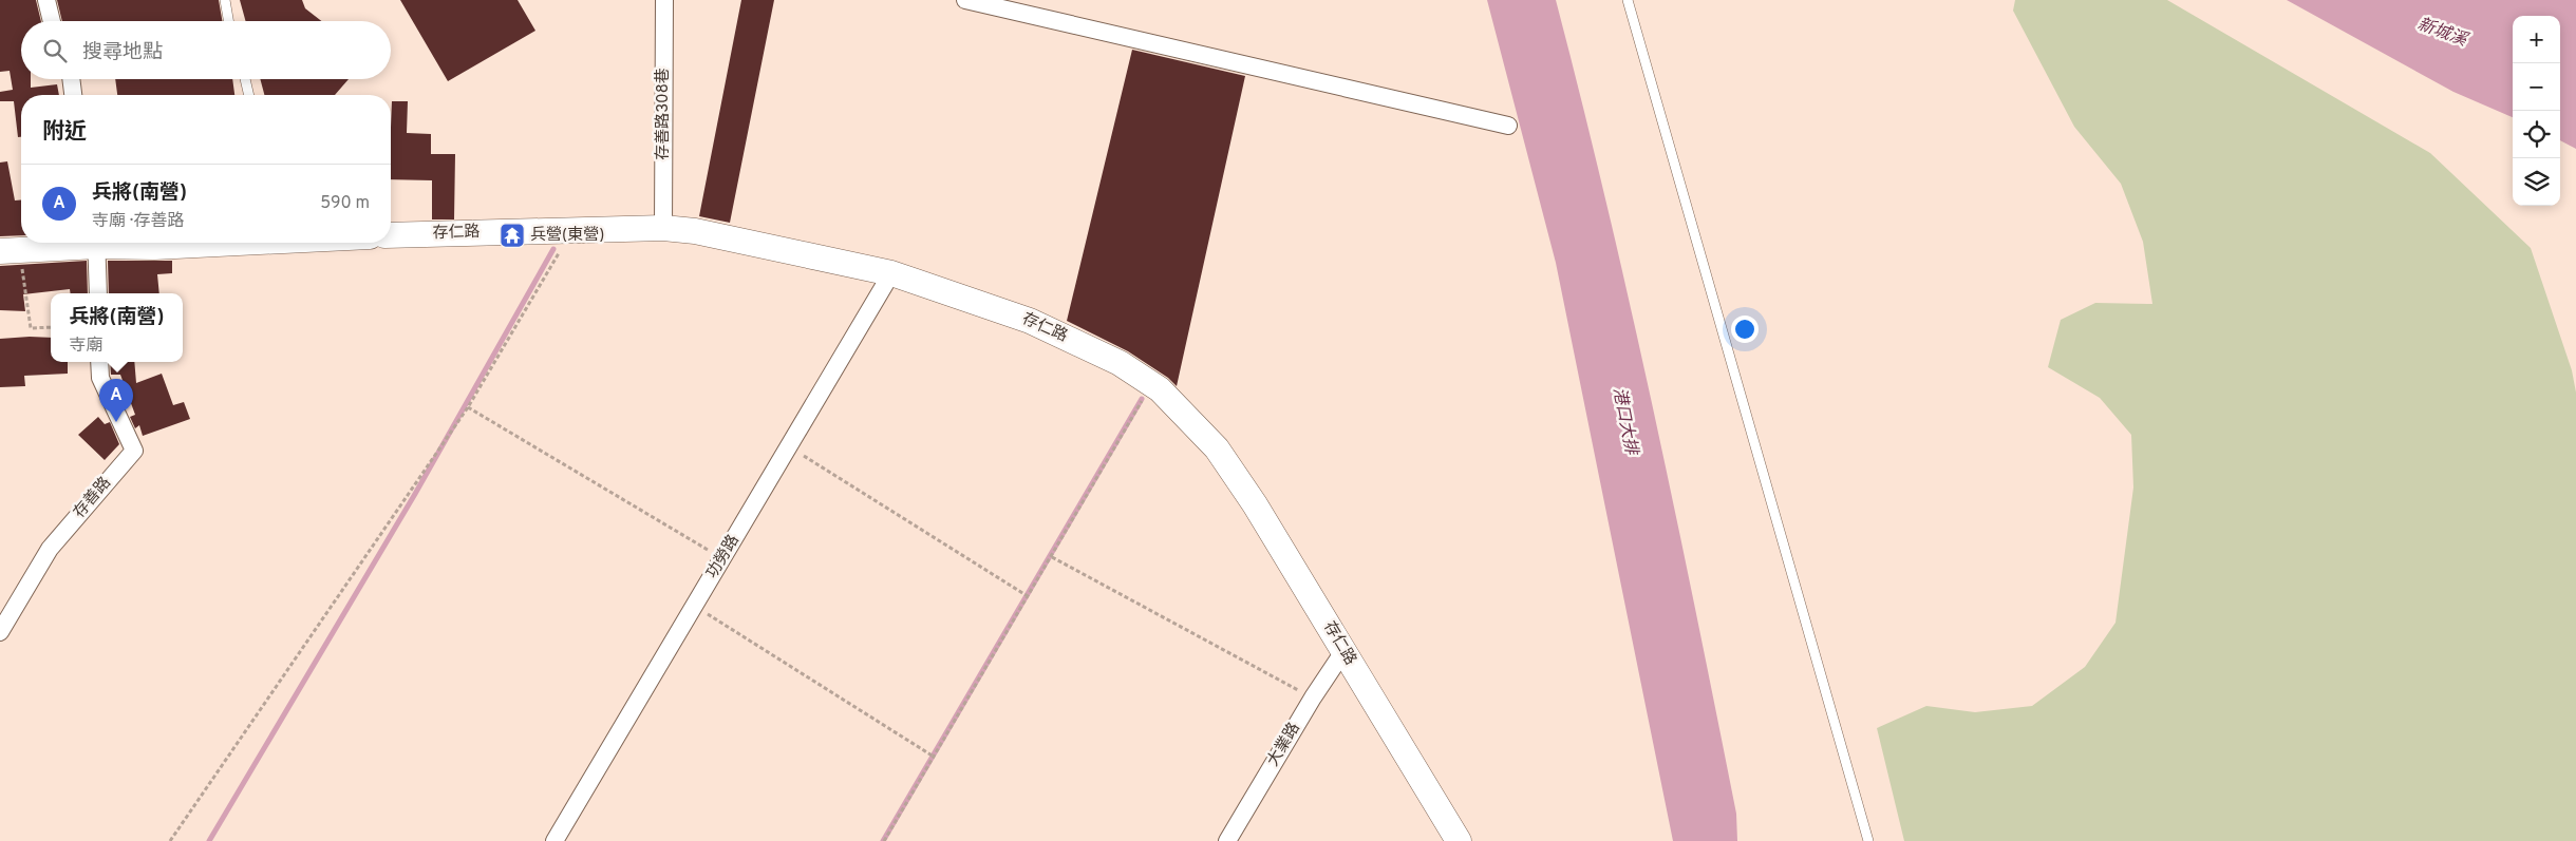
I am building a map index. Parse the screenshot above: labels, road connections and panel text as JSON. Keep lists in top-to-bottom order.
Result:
{
  "streets": {
    "street": [
      "存善路308巷",
      "存仁路",
      "存善路",
      "功勞路",
      "大業路"
    ]
  },
  "crossings": [
    ["存善路308巷", "存仁路"],
    ["存仁路", "功勞路"],
    ["存仁路", "大業路"]
  ],
  "water": ["新城溪", "港口大排"],
  "places": {
    "temple": ["兵營(東營)"]
  },
  "page": {
    "map_buttons": ["+", "−"],
    "search": "搜尋地點",
    "heading": "附近",
    "list": [
      {
        "mark": "A",
        "name": "兵將(南營)",
        "note": "寺廟 · 存善路",
        "value": "590 m"
      }
    ],
    "popup": ["兵將(南營)", "寺廟"],
    "pins": "A"
  }
}
